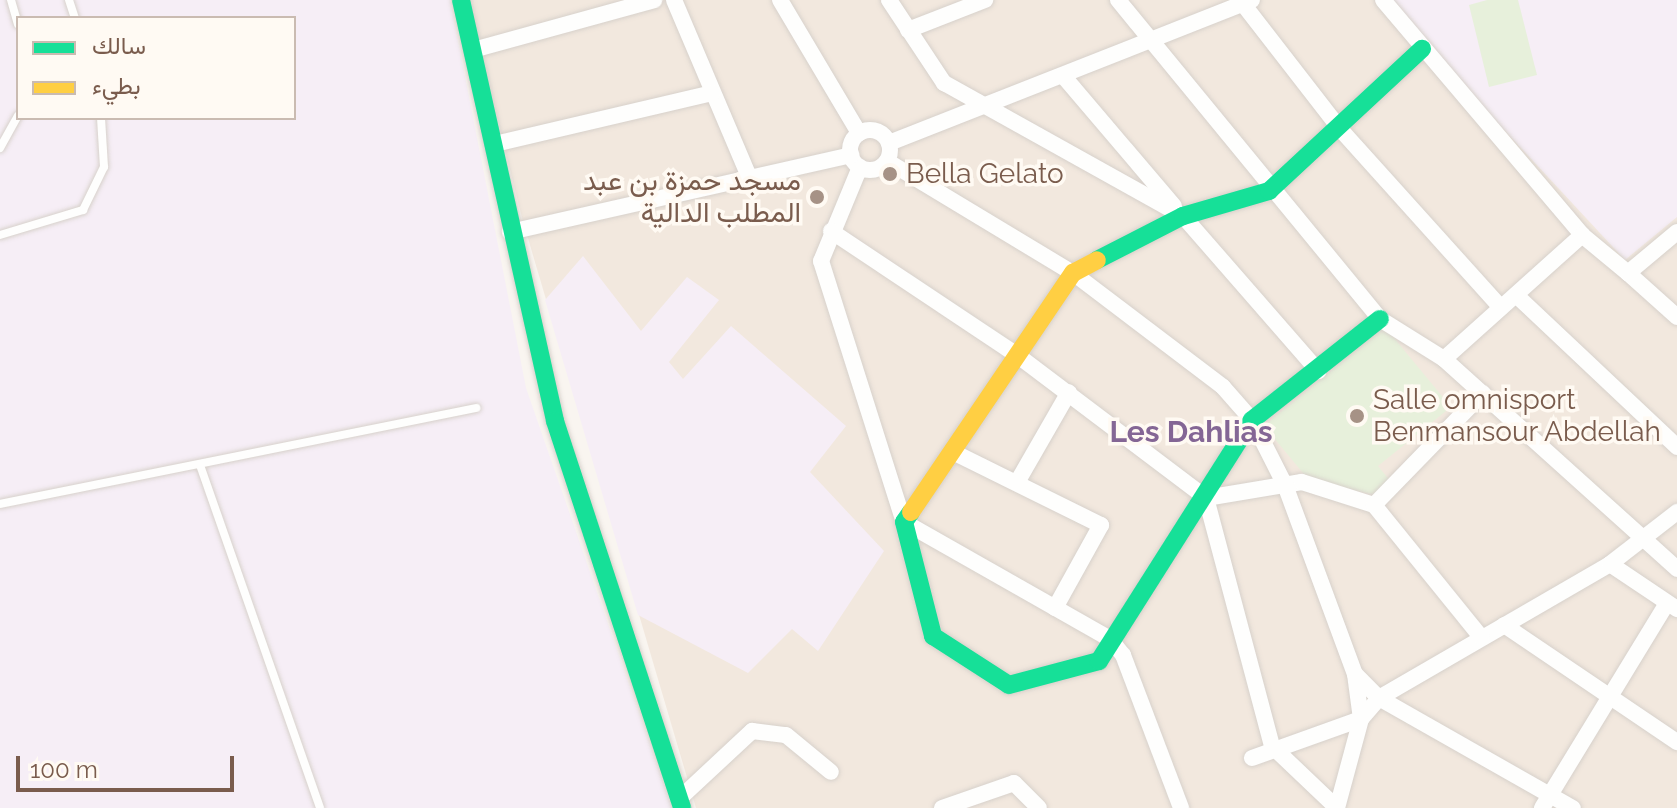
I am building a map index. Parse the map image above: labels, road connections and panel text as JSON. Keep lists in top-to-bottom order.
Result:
{
  "districts": ["Les Dahlias"],
  "places": ["Bella Gelato", "مسجد حمزة بن عبد المطلب الدالية", "Salle omnisport Benmansour Abdellah"],
  "legend": ["سالك", "بطيء"],
  "scale_bar": "100 m"
}
